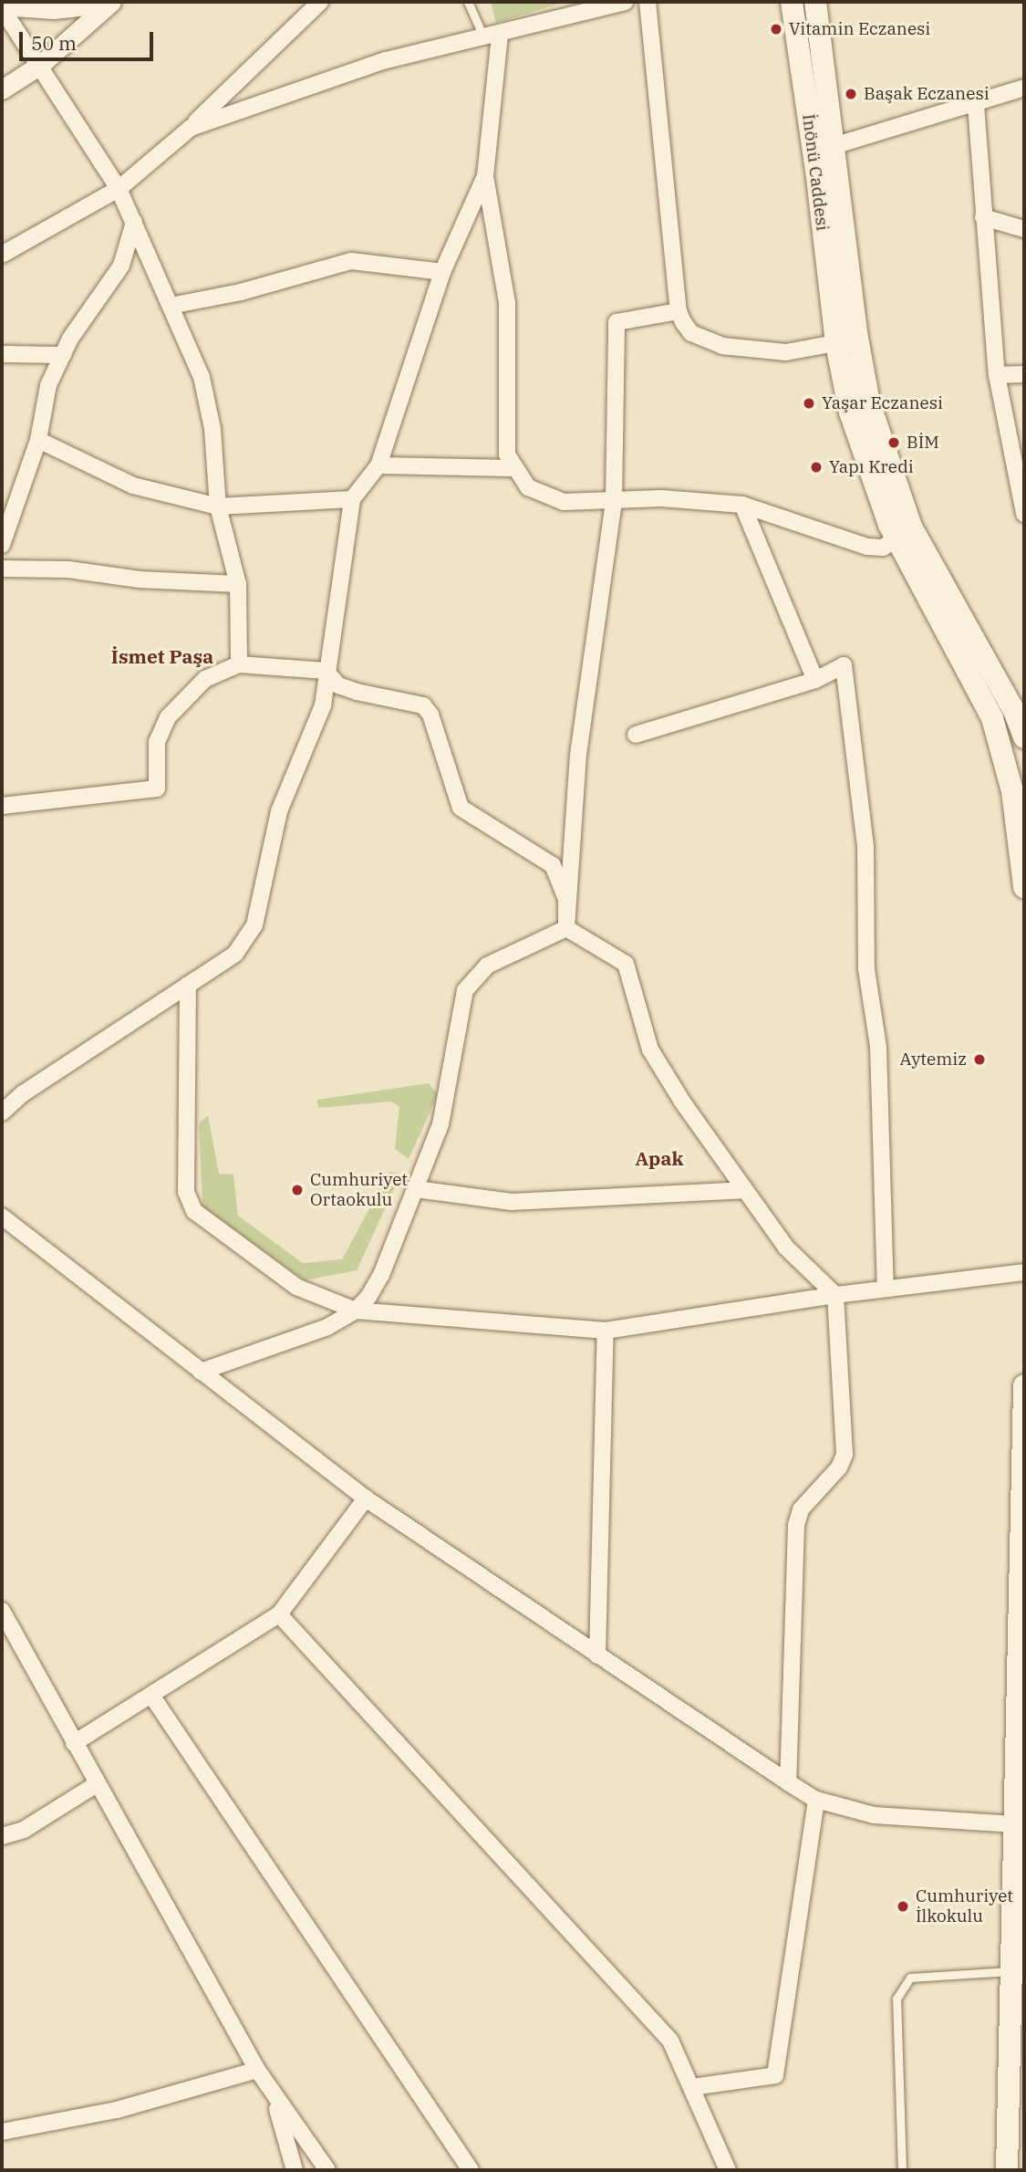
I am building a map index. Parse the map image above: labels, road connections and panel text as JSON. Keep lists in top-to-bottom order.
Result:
{
  "streets": {
    "main road": ["İnönü Caddesi"]
  },
  "districts": ["İsmet Paşa", "Apak"],
  "places": [
    "Vitamin Eczanesi",
    "Başak Eczanesi",
    "Yaşar Eczanesi",
    "BİM",
    "Yapı Kredi",
    "Aytemiz",
    "Cumhuriyet Ortaokulu",
    "Cumhuriyet İlkokulu"
  ],
  "scale_bar": "50 m"
}
